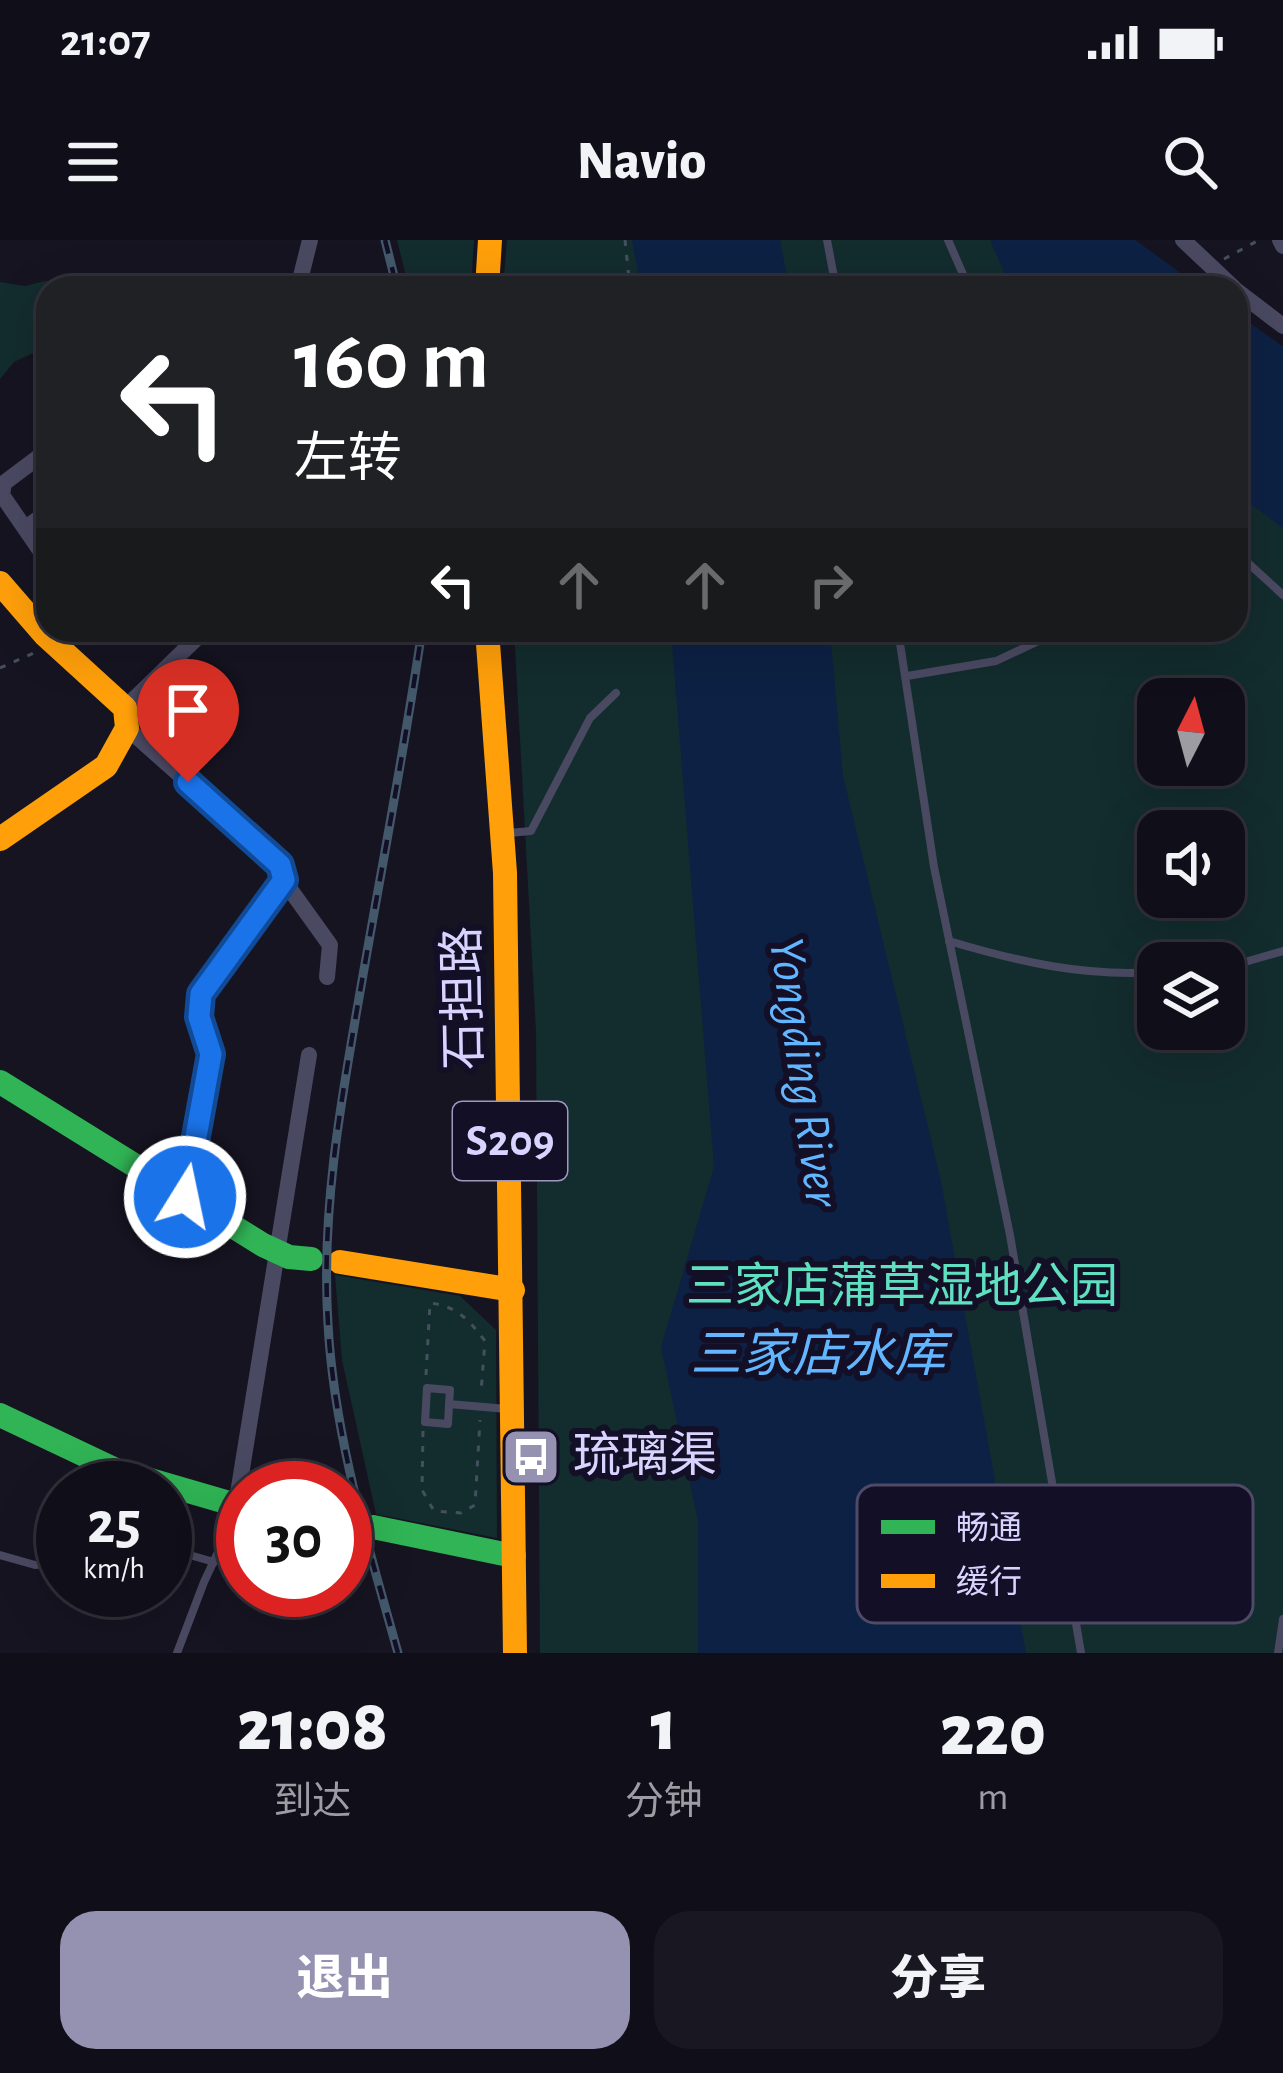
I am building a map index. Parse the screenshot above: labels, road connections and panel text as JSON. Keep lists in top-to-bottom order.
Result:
{
  "streets": {
    "street": ["石担路", "S209"]
  },
  "water": ["Yongding River", "三家店水库"],
  "parks": ["三家店蒲草湿地公园"],
  "places": {
    "bus stop": ["琉璃渠"]
  },
  "legend": ["畅通", "缓行"],
  "north": "top",
  "page": {
    "status": "21:07",
    "header": "Navio",
    "turn": ["160 m", "左转"],
    "speed": "25 km/h",
    "limit": "30",
    "eta": [
      "21:08",
      "到达",
      "1",
      "分钟",
      "220",
      "m"
    ],
    "buttons": ["退出", "分享"]
  }
}
